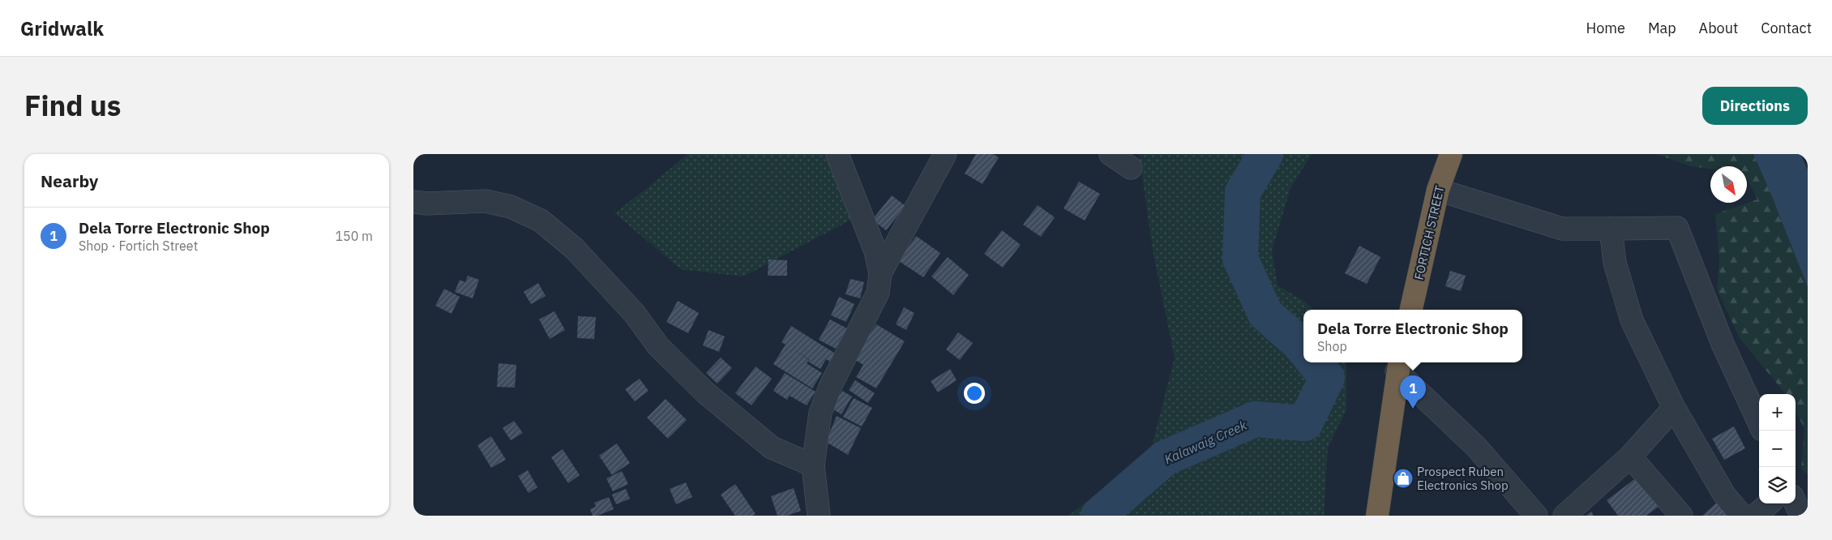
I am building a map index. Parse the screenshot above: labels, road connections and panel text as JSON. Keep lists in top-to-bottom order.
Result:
{
  "streets": {
    "highway": ["FORTICH STREET"]
  },
  "water": ["Kalawaig Creek"],
  "places": {
    "shop": ["Prospect Ruben Electronics Shop"]
  },
  "north": "bottom right",
  "page": {
    "header": "Gridwalk",
    "nav": [
      "Home",
      "Map",
      "About",
      "Contact"
    ],
    "title": "Find us",
    "buttons": "Directions",
    "heading": "Nearby",
    "list": [
      {
        "mark": "1",
        "name": "Dela Torre Electronic Shop",
        "note": "Shop · Fortich Street",
        "value": "150 m"
      }
    ],
    "popup": ["Dela Torre Electronic Shop", "Shop"],
    "pins": "1",
    "map_buttons": ["+", "−"]
  }
}
